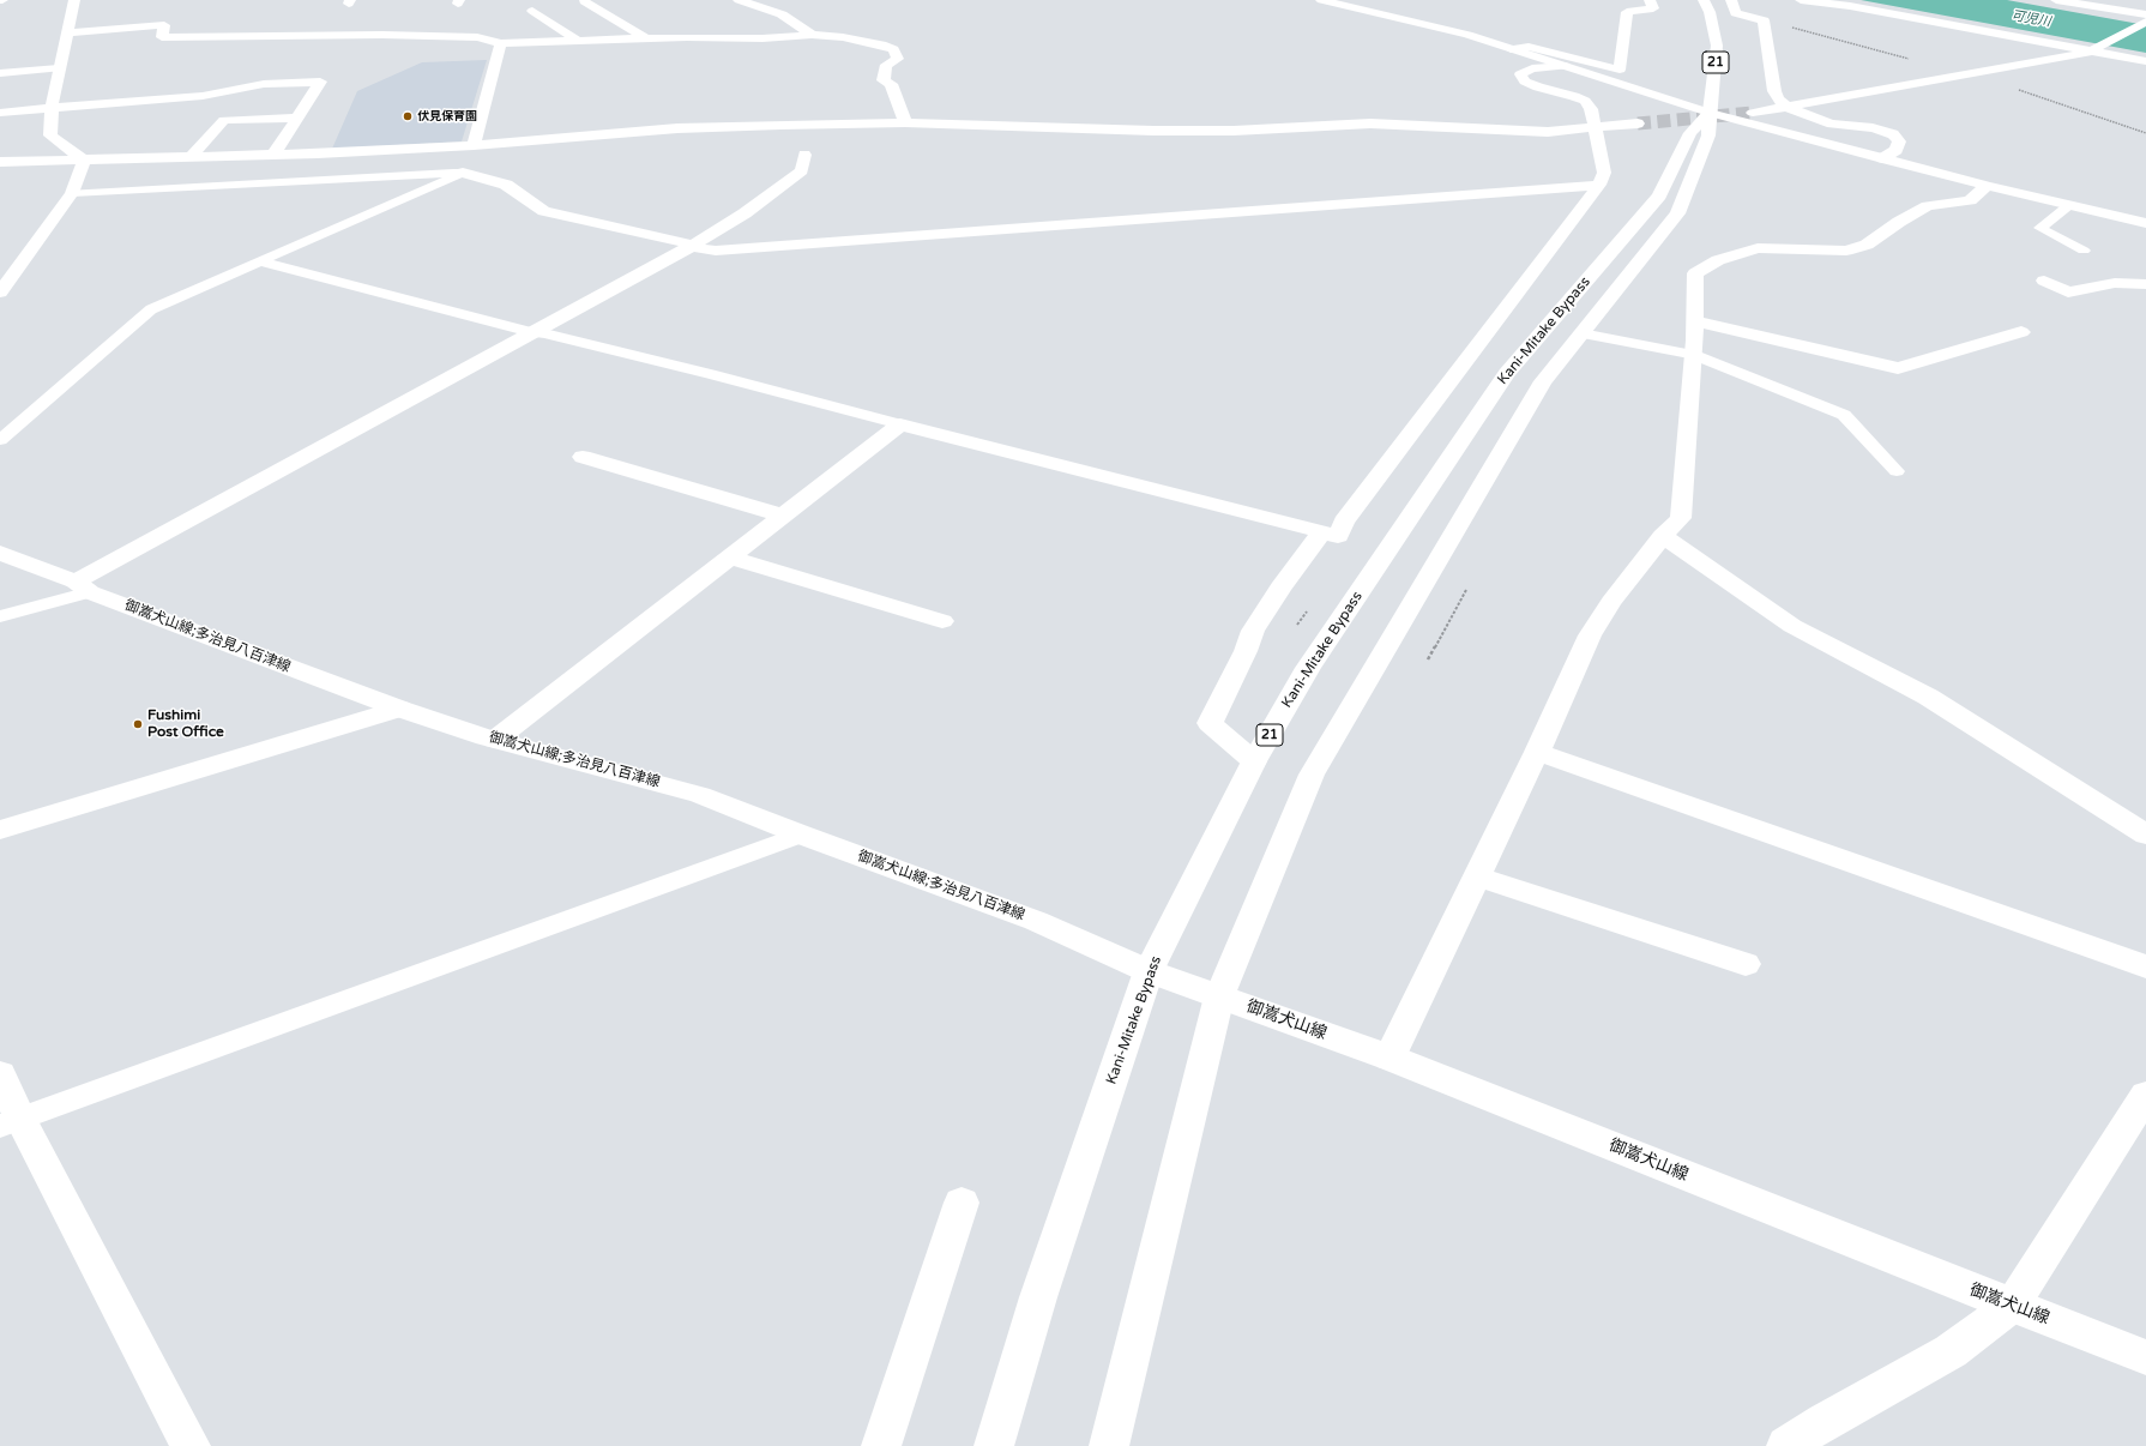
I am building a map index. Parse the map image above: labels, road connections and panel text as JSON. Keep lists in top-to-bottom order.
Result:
{
  "streets": {
    "main road": [
      "21",
      "Kani-Mitake Bypass",
      "御嵩犬山線;多治見八百津線",
      "御嵩犬山線"
    ]
  },
  "crossings": [
    ["Kani-Mitake Bypass", "御嵩犬山線;多治見八百津線"],
    ["Kani-Mitake Bypass", "御嵩犬山線"],
    ["御嵩犬山線;多治見八百津線", "御嵩犬山線"]
  ],
  "water": ["可児川"],
  "places": ["伏見保育園", "Fushimi Post Office"]
}
